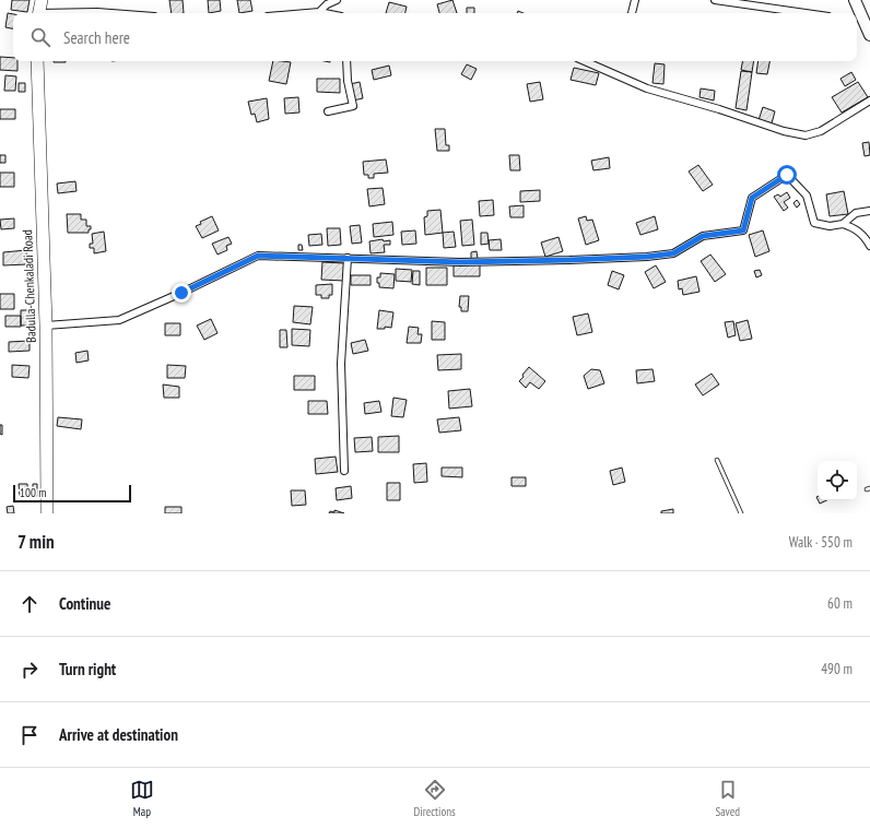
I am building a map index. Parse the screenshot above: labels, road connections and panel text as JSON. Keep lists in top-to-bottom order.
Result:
{
  "streets": {
    "highway": ["Badulla-Chenkaladi Road"]
  },
  "scale_bar": "100 m",
  "page": {
    "search": "Search here",
    "scale": "100 m",
    "heading": ["7 min", "Walk · 550 m"],
    "list": [
      ["Continue", "60 m"],
      ["Turn right", "490 m"],
      "Arrive at destination"
    ],
    "nav": ["Map", "Directions", "Saved"]
  }
}
